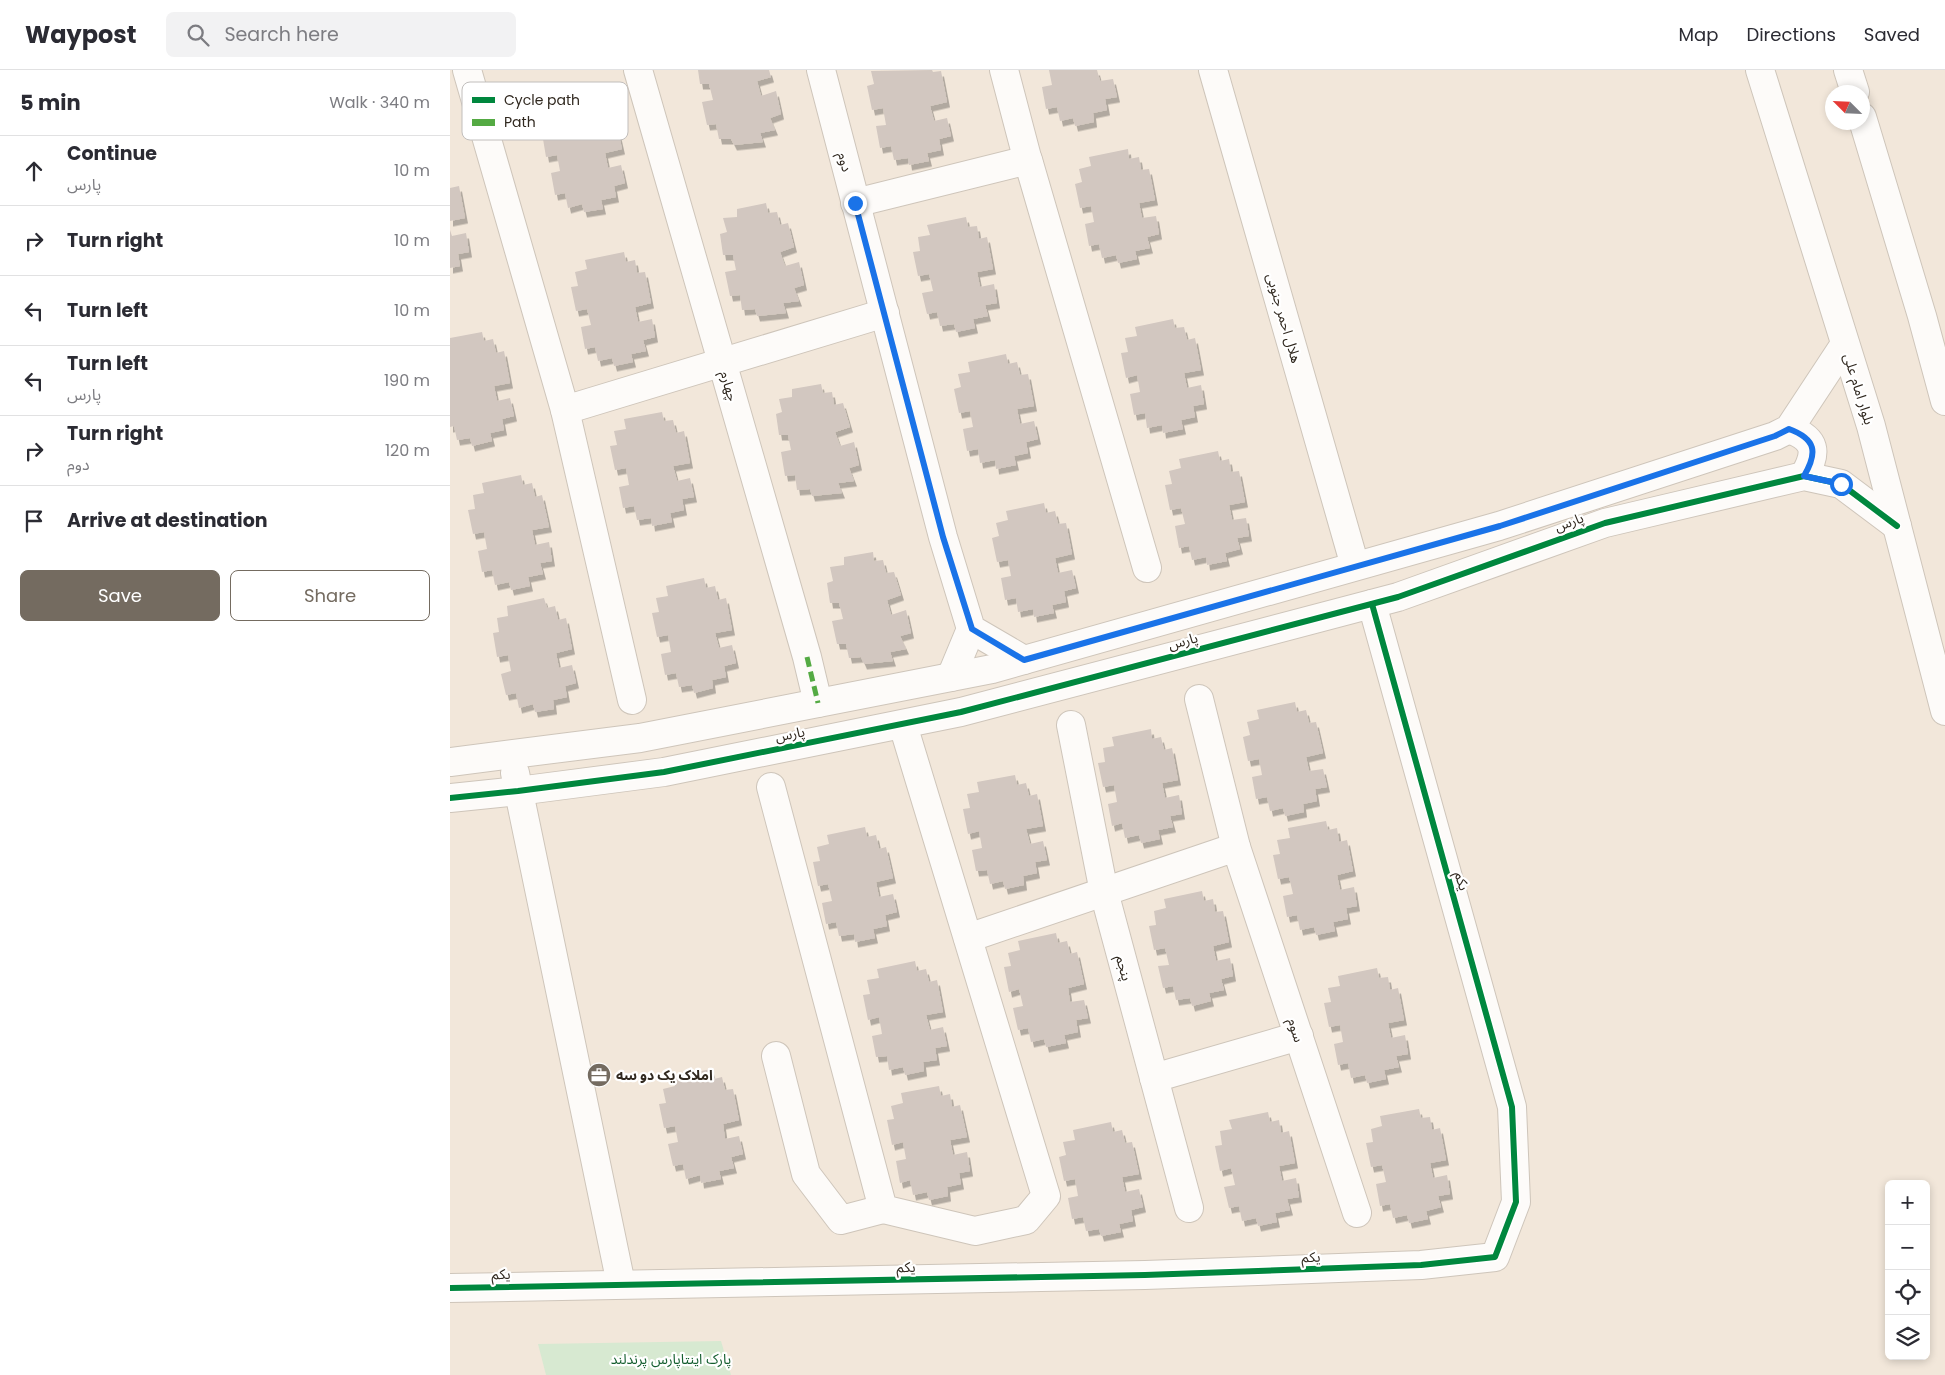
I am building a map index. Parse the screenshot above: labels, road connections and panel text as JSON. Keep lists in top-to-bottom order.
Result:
{
  "streets": {
    "street": [
      "دوم",
      "هلال احمر جنوبی",
      "چهارم",
      "بلوار امام علی",
      "پارس",
      "یکم",
      "پنجم",
      "سوم"
    ]
  },
  "crossings": [
    ["هلال احمر جنوبی", "پارس"],
    ["چهارم", "پارس"],
    ["بلوار امام علی", "پارس"],
    ["پارس", "یکم"]
  ],
  "parks": ["پارک اینتاپارس پرندلند"],
  "places": {
    "office": ["املاک یک دو سه"]
  },
  "legend": ["Cycle path", "Path"],
  "north": "top left",
  "page": {
    "header": "Waypost",
    "search": "Search here",
    "nav": ["Map", "Directions", "Saved"],
    "heading": ["5 min", "Walk · 340 m"],
    "list": [
      ["Continue", "پارس", "10 m"],
      ["Turn right", "10 m"],
      ["Turn left", "10 m"],
      ["Turn left", "پارس", "190 m"],
      ["Turn right", "دوم", "120 m"],
      "Arrive at destination"
    ],
    "buttons": ["Save", "Share"],
    "map_buttons": ["+", "−"]
  }
}
